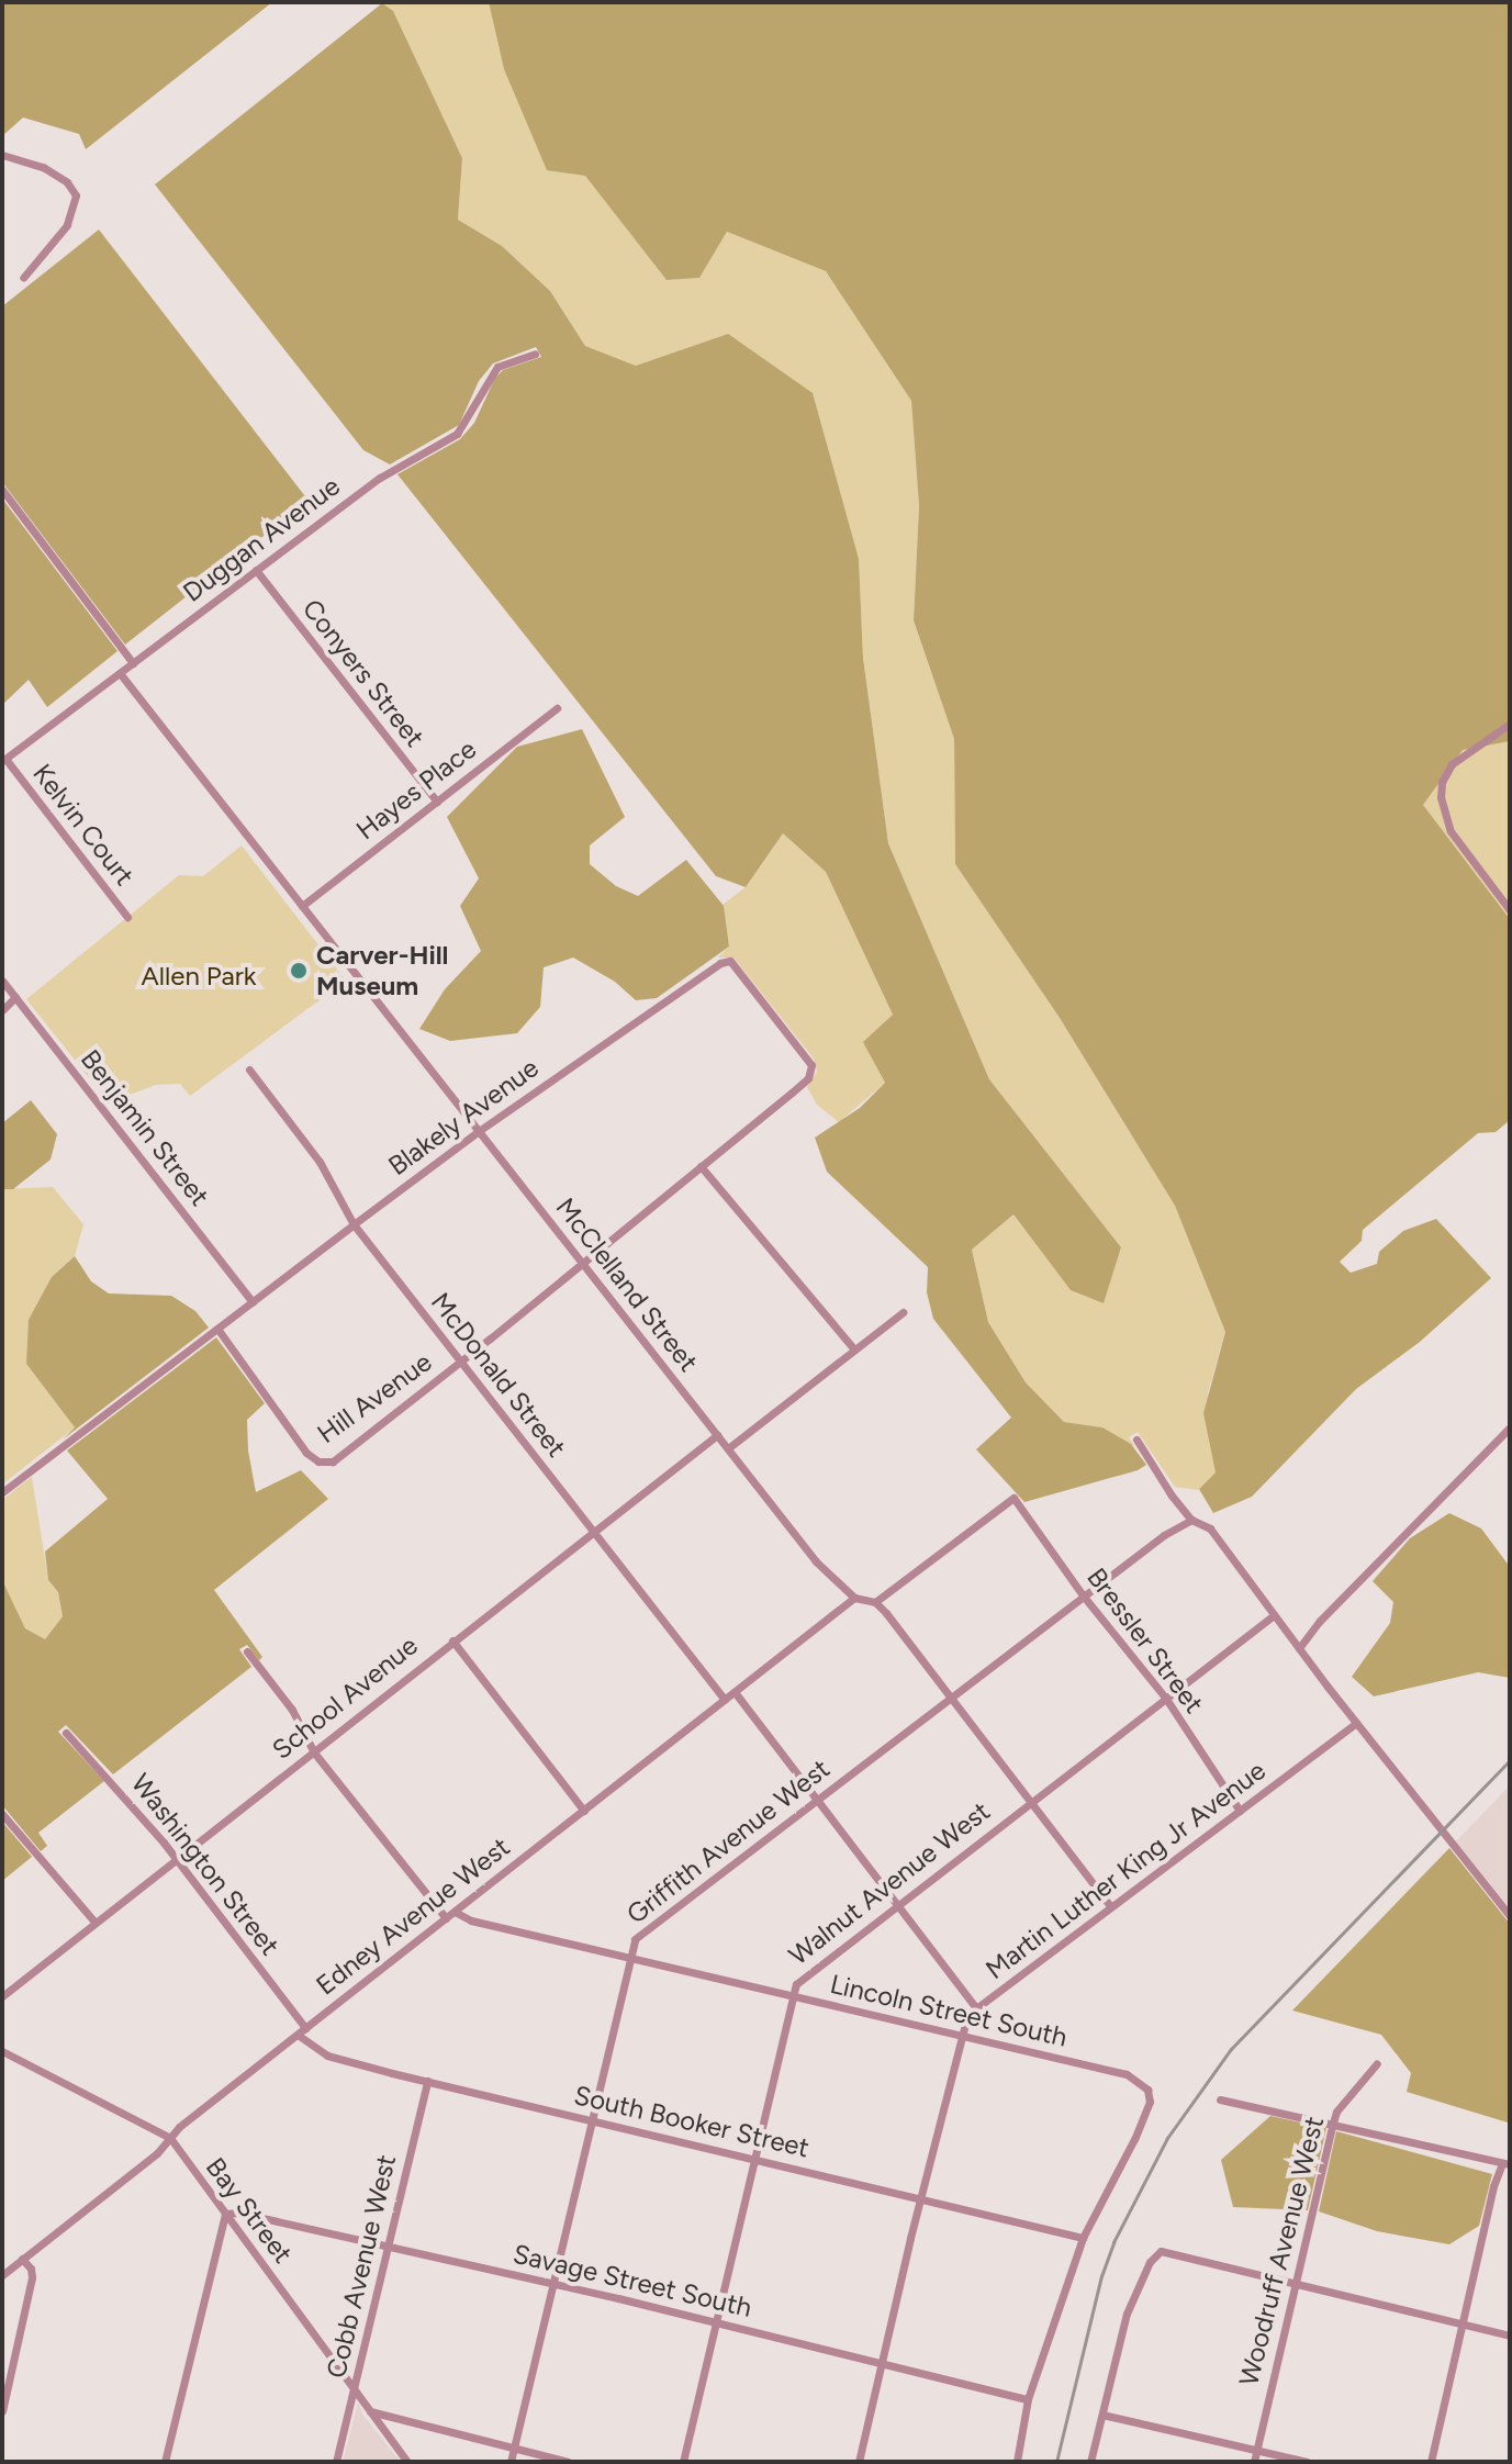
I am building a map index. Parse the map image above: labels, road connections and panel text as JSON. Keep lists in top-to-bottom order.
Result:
{
  "streets": {
    "street": [
      "Duggan Avenue",
      "Conyers Street",
      "Hayes Place",
      "Kelvin Court",
      "Blakely Avenue",
      "Benjamin Street",
      "McClelland Street",
      "McDonald Street",
      "Hill Avenue",
      "Bressler Street",
      "School Avenue",
      "Griffith Avenue West",
      "Washington Street",
      "Martin Luther King Jr Avenue",
      "Walnut Avenue West",
      "Edney Avenue West",
      "Lincoln Street South",
      "South Booker Street",
      "Bay Street",
      "Woodruff Avenue West",
      "Cobb Avenue West",
      "Savage Street South"
    ]
  },
  "crossings": [
    ["Duggan Avenue", "Conyers Street"],
    ["Duggan Avenue", "Kelvin Court"],
    ["Duggan Avenue", "McClelland Street"],
    ["Conyers Street", "Hayes Place"],
    ["Hayes Place", "McClelland Street"],
    ["Blakely Avenue", "Benjamin Street"],
    ["Blakely Avenue", "McClelland Street"],
    ["Blakely Avenue", "McDonald Street"],
    ["Blakely Avenue", "Hill Avenue"],
    ["McClelland Street", "Hill Avenue"],
    ["McClelland Street", "School Avenue"],
    ["McClelland Street", "Edney Avenue West"],
    ["McDonald Street", "Hill Avenue"],
    ["McDonald Street", "School Avenue"],
    ["McDonald Street", "Edney Avenue West"],
    ["Bressler Street", "Griffith Avenue West"],
    ["Bressler Street", "Martin Luther King Jr Avenue"],
    ["Bressler Street", "Walnut Avenue West"],
    ["School Avenue", "Washington Street"],
    ["Griffith Avenue West", "Lincoln Street South"],
    ["Griffith Avenue West", "South Booker Street"],
    ["Griffith Avenue West", "Savage Street South"],
    ["Washington Street", "Edney Avenue West"],
    ["Martin Luther King Jr Avenue", "Lincoln Street South"],
    ["Martin Luther King Jr Avenue", "South Booker Street"],
    ["Martin Luther King Jr Avenue", "Savage Street South"],
    ["Walnut Avenue West", "Lincoln Street South"],
    ["Walnut Avenue West", "South Booker Street"],
    ["Walnut Avenue West", "Savage Street South"],
    ["Edney Avenue West", "Lincoln Street South"],
    ["Edney Avenue West", "South Booker Street"],
    ["Edney Avenue West", "Bay Street"],
    ["Lincoln Street South", "South Booker Street"],
    ["South Booker Street", "Cobb Avenue West"],
    ["Bay Street", "Cobb Avenue West"],
    ["Bay Street", "Savage Street South"],
    ["Cobb Avenue West", "Savage Street South"]
  ],
  "parks": ["Allen Park"],
  "places": ["Carver-Hill Museum"]
}
